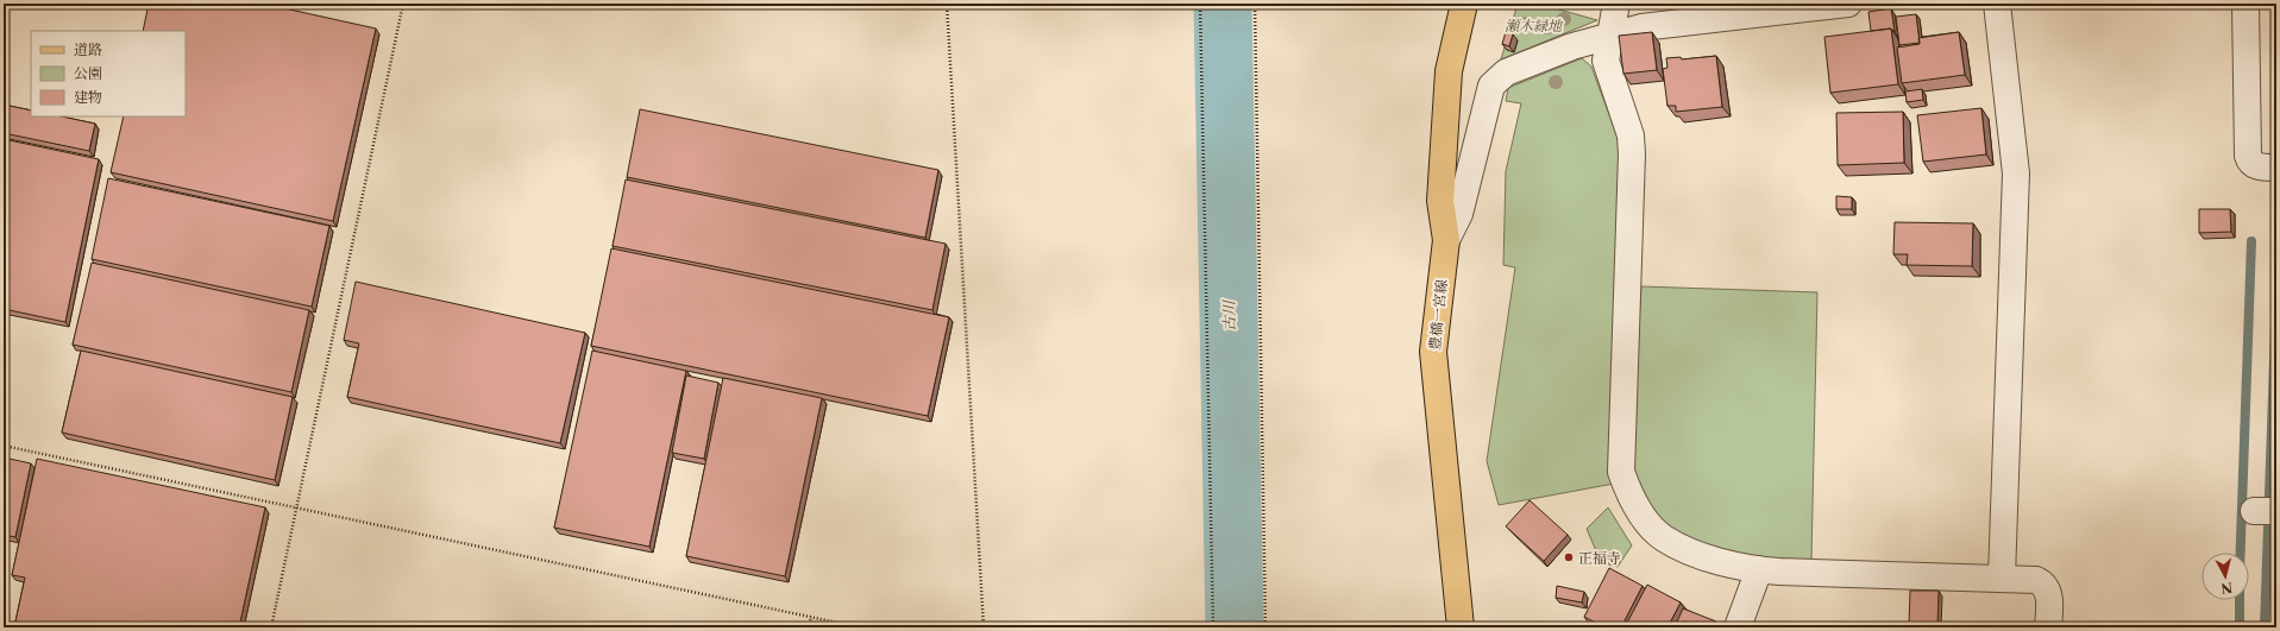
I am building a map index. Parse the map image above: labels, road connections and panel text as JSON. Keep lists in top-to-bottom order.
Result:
{
  "streets": {
    "main road": ["豊橋一宮線"]
  },
  "water": ["古川"],
  "parks": ["瀬木緑地"],
  "places": ["正福寺"],
  "legend": ["道路", "公園", "建物"],
  "north": "bottom"
}
